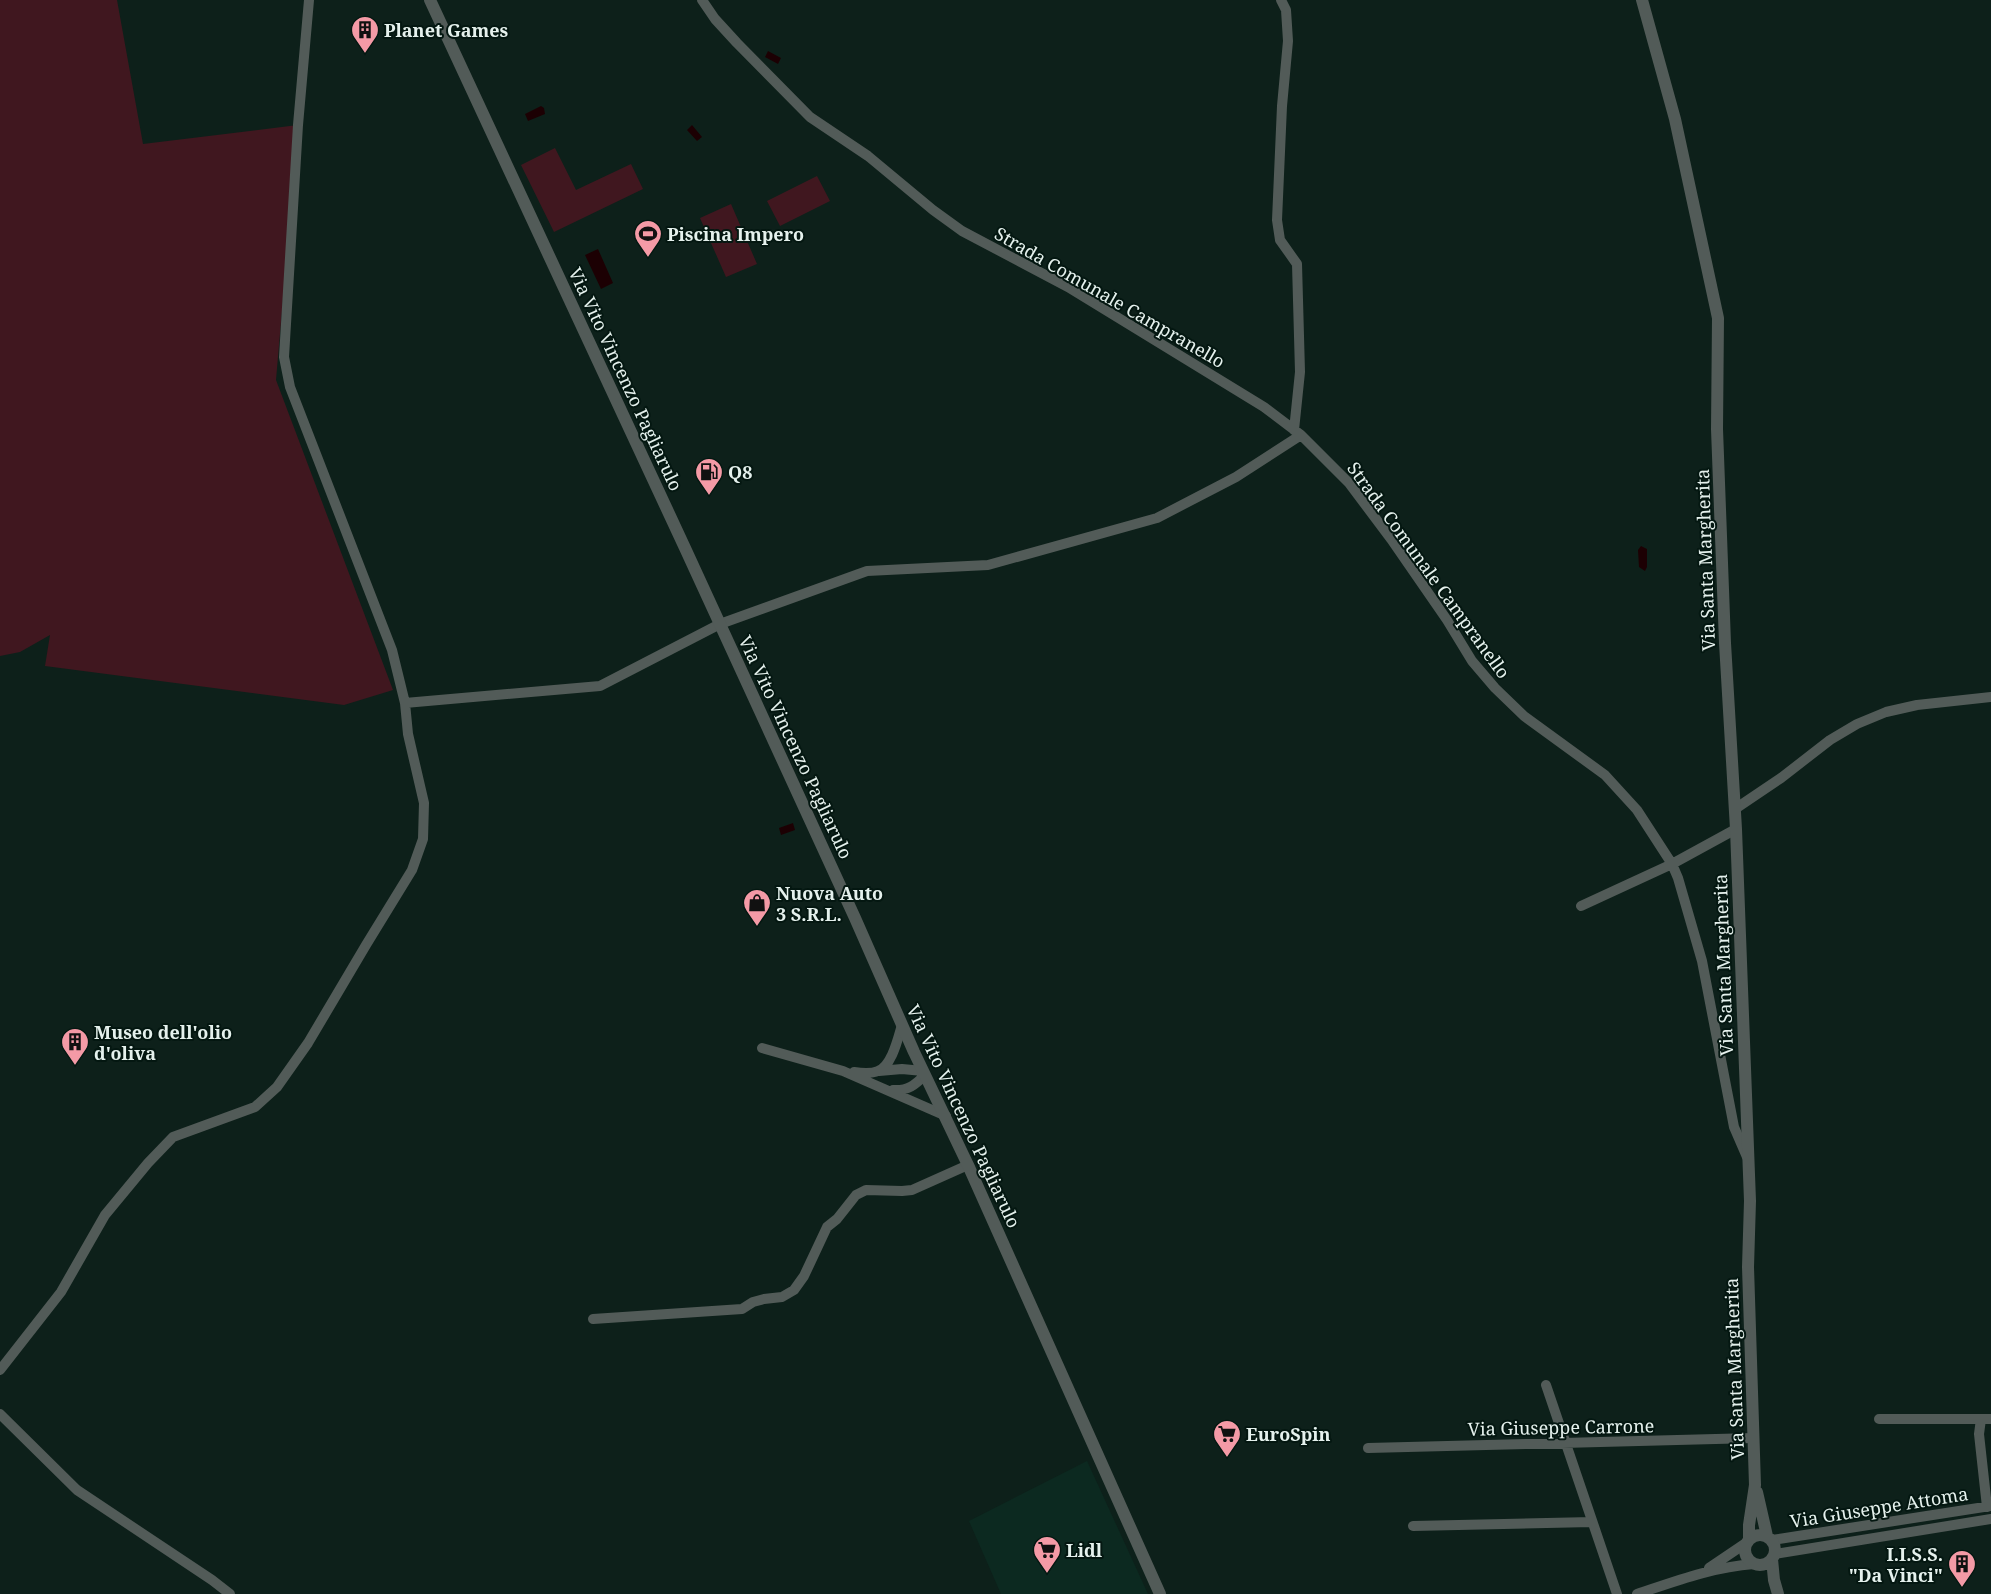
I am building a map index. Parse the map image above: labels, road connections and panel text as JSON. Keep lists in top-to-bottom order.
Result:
{
  "streets": {
    "street": [
      "Strada Comunale Campranello",
      "Via Vito Vincenzo Pagliarulo",
      "Via Santa Margherita",
      "Via Giuseppe Carrone",
      "Via Giuseppe Attoma"
    ]
  },
  "crossings": [
    ["Strada Comunale Campranello", "Via Santa Margherita"],
    ["Via Santa Margherita", "Via Giuseppe Carrone"],
    ["Via Santa Margherita", "Via Giuseppe Attoma"]
  ],
  "places": {
    "building": ["Planet Games", "Museo dell'olio d'oliva", "I.I.S.S. \"Da Vinci\""],
    "sports": ["Piscina Impero"],
    "fuel station": ["Q8"],
    "shop": ["Nuova Auto 3 S.R.L."],
    "supermarket": ["EuroSpin", "Lidl"]
  }
}
